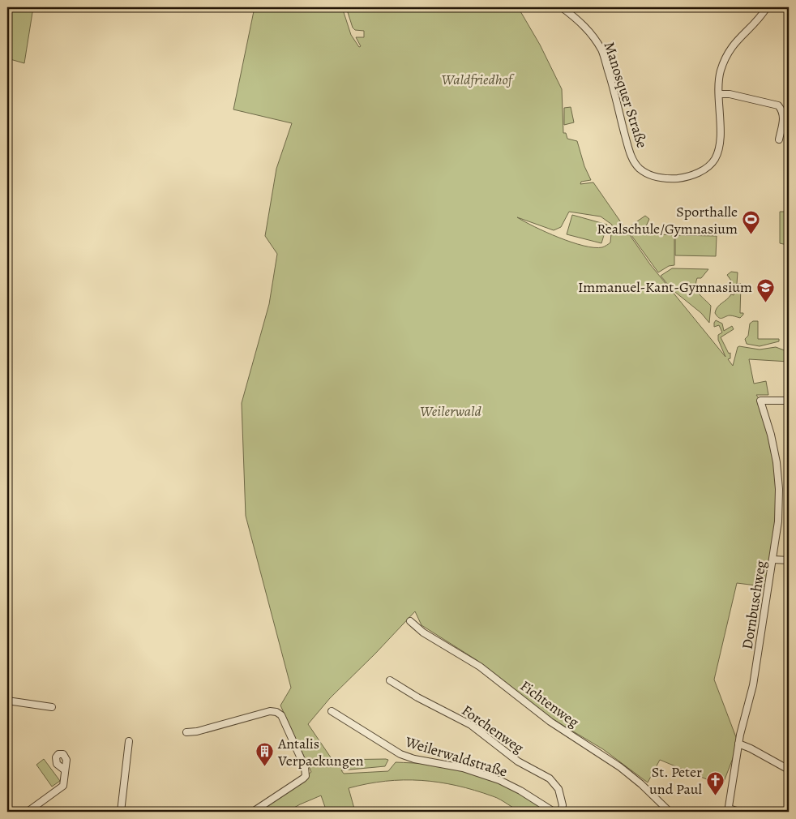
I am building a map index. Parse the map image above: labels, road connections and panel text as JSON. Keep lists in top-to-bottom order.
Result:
{
  "streets": {
    "street": [
      "Manosquer Straße",
      "Dornbuschweg",
      "Fichtenweg",
      "Forchenweg",
      "Weilerwaldstraße"
    ]
  },
  "parks": ["Waldfriedhof", "Weilerwald"],
  "places": {
    "sports": ["Sporthalle Realschule/Gymnasium"],
    "school or university": ["Immanuel-Kant-Gymnasium"],
    "building": ["Antalis Verpackungen"],
    "church": ["St. Peter und Paul"]
  }
}
